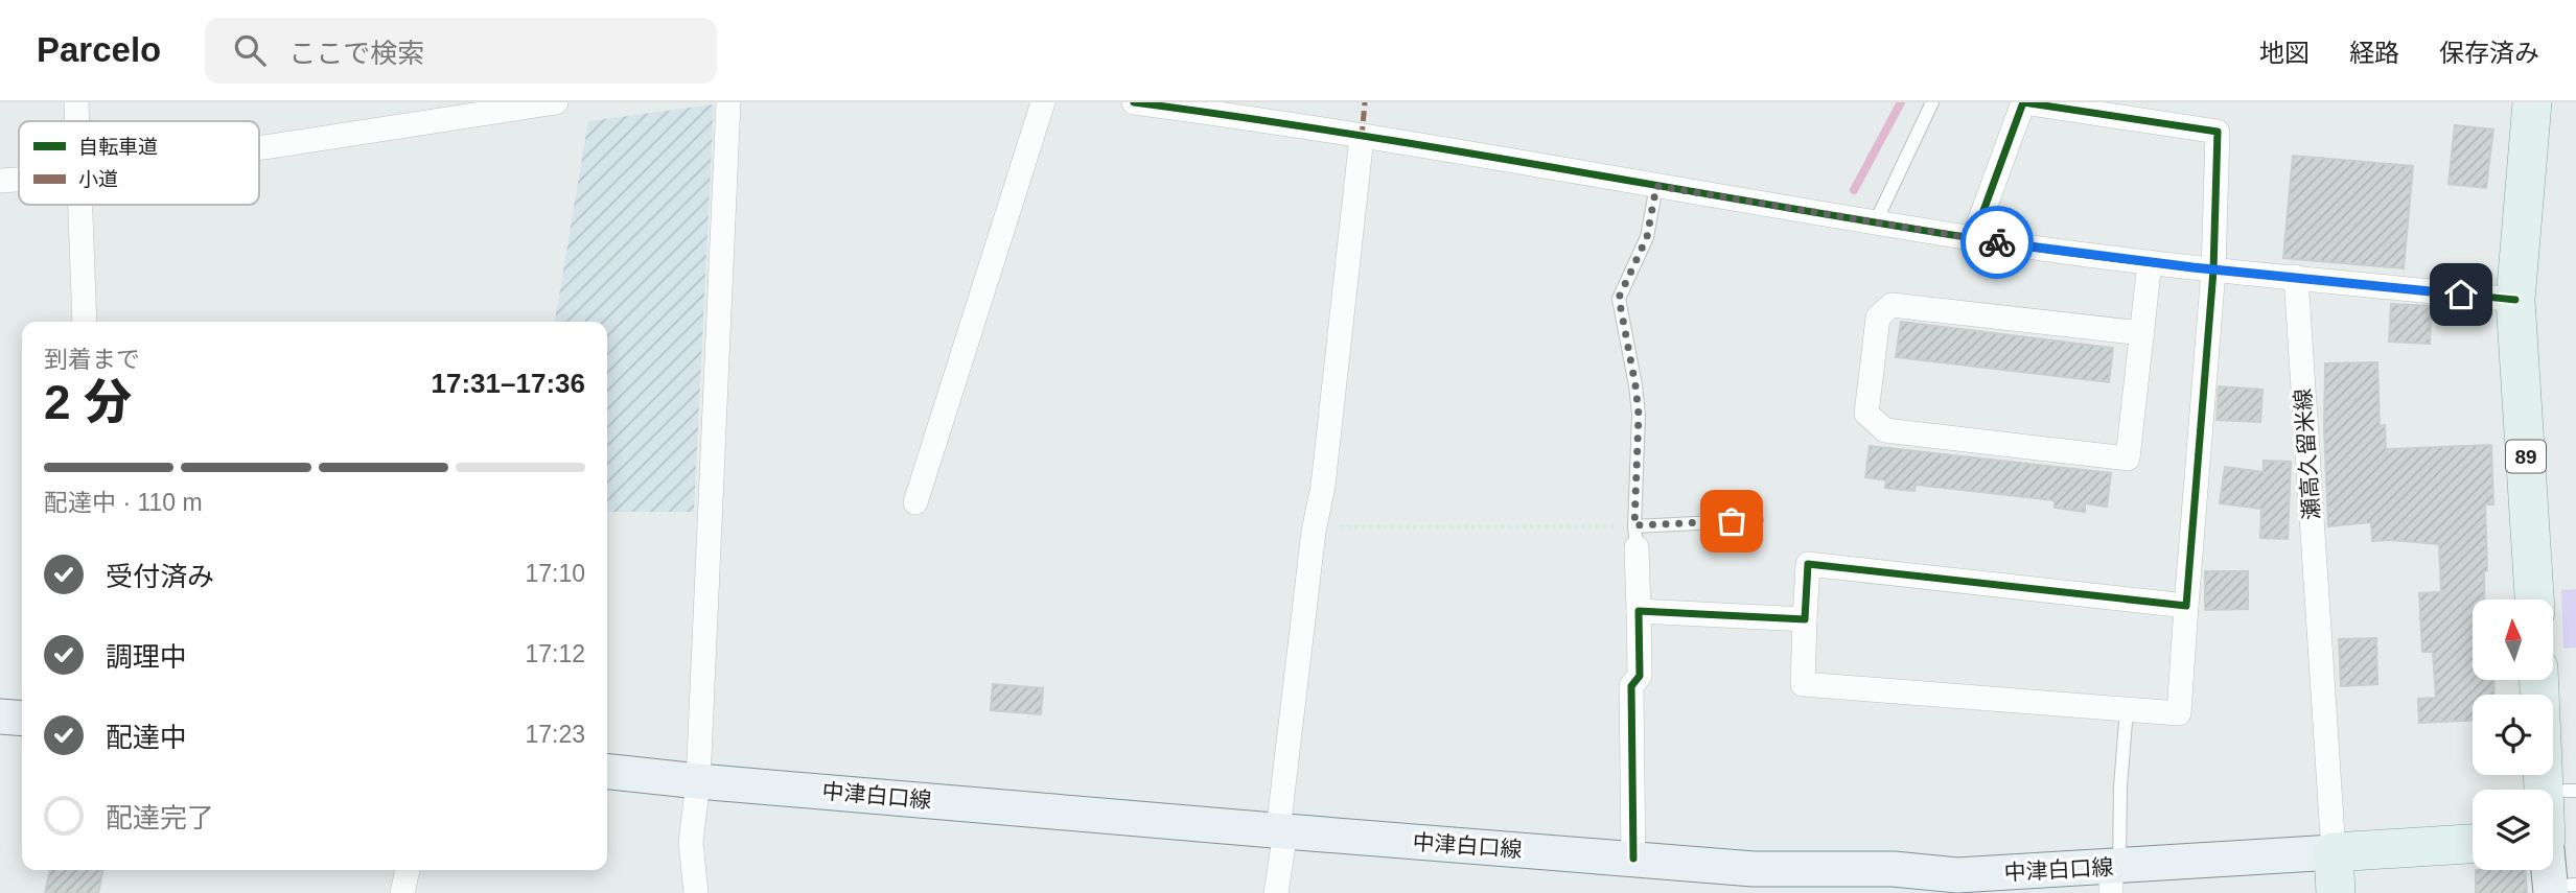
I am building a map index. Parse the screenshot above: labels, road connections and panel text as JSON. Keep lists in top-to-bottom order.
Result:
{
  "streets": {
    "main road": ["瀬高久留米線", "89", "中津白口線"]
  },
  "crossings": [
    ["瀬高久留米線", "中津白口線"]
  ],
  "legend": ["自転車道", "小道"],
  "north": "top",
  "page": {
    "header": "Parcelo",
    "search": "ここで検索",
    "nav": ["地図", "経路", "保存済み"],
    "heading": ["2 分", "到着まで", "17:31–17:36"],
    "bar": "配達中 · 110 m",
    "list": [
      ["受付済み", "17:10"],
      ["調理中", "17:12"],
      ["配達中", "17:23"],
      "配達完了"
    ]
  }
}
